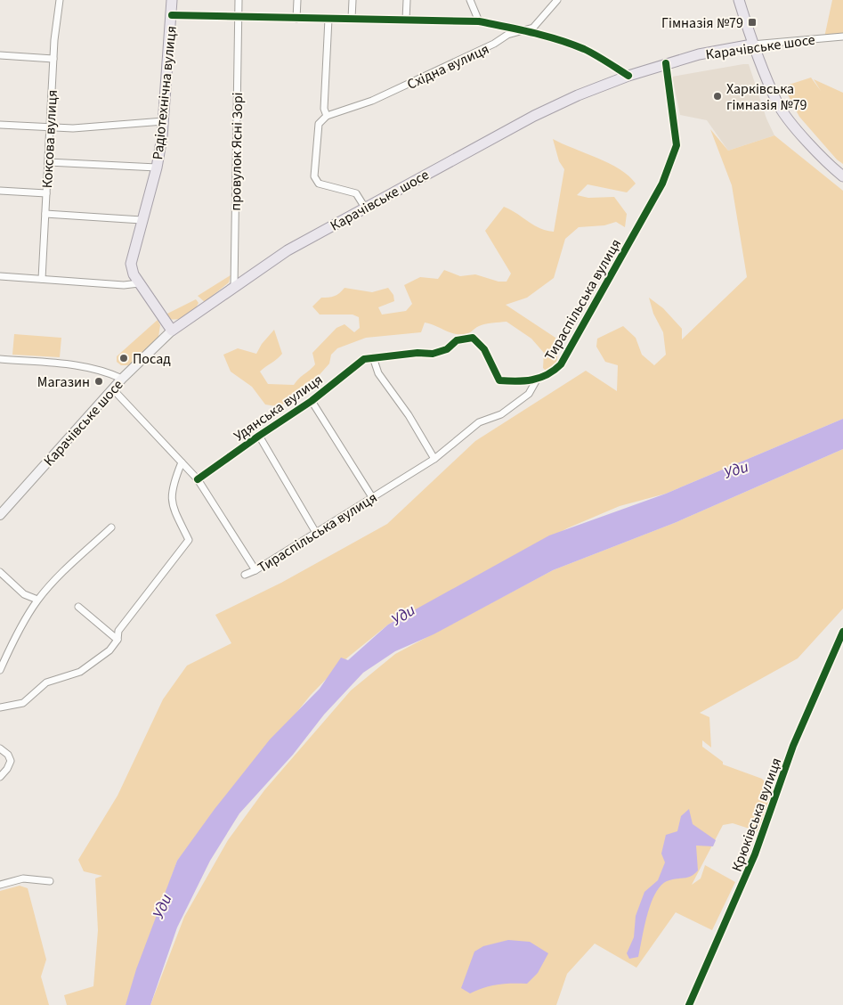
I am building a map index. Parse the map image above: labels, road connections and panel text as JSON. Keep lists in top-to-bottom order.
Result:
{
  "streets": {
    "main road": ["Карачівське шосе", "Радіотехнічна вулиця"],
    "street": [
      "Східна вулиця",
      "Коксова вулиця",
      "провулок Ясні Зорі",
      "Тираспільська вулиця",
      "Удянська вулиця",
      "Крюківська вулиця"
    ]
  },
  "crossings": [
    ["Карачівське шосе", "Радіотехнічна вулиця"],
    ["Карачівське шосе", "провулок Ясні Зорі"],
    ["Карачівське шосе", "Тираспільська вулиця"],
    ["Тираспільська вулиця", "Удянська вулиця"]
  ],
  "water": ["Уди"],
  "places": {
    "transit": ["Гімназія №79"],
    "other": ["Харківська гімназія №79", "Посад", "Магазин"]
  }
}
